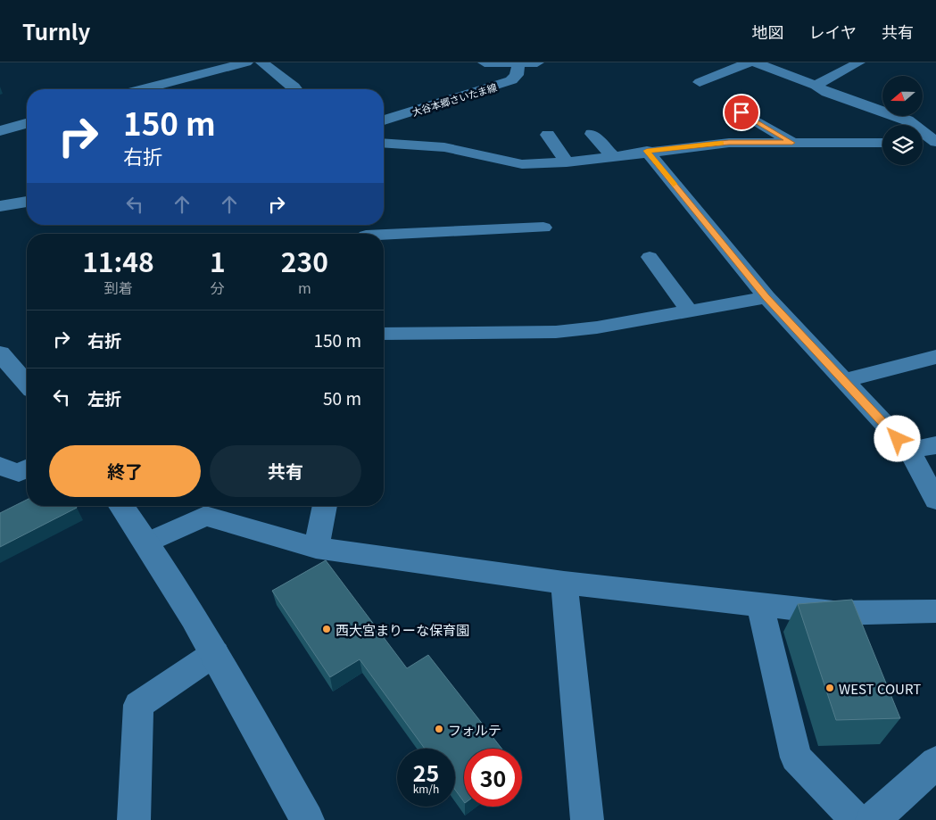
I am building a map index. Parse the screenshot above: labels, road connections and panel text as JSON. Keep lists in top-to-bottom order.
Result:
{
  "streets": {
    "main road": ["大谷本郷さいたま線"]
  },
  "places": ["西大宮まりーな保育園", "WEST COURT", "フォルテ"],
  "north": "left",
  "page": {
    "header": "Turnly",
    "nav": ["地図", "レイヤ", "共有"],
    "turn": ["150 m", "右折"],
    "eta": [
      "11:48",
      "到着",
      "1",
      "分",
      "230",
      "m"
    ],
    "list": [
      {
        "name": "右折",
        "value": "150 m"
      },
      {
        "name": "左折",
        "value": "50 m"
      }
    ],
    "buttons": ["終了", "共有"],
    "speed": "25 km/h",
    "limit": "30"
  }
}
